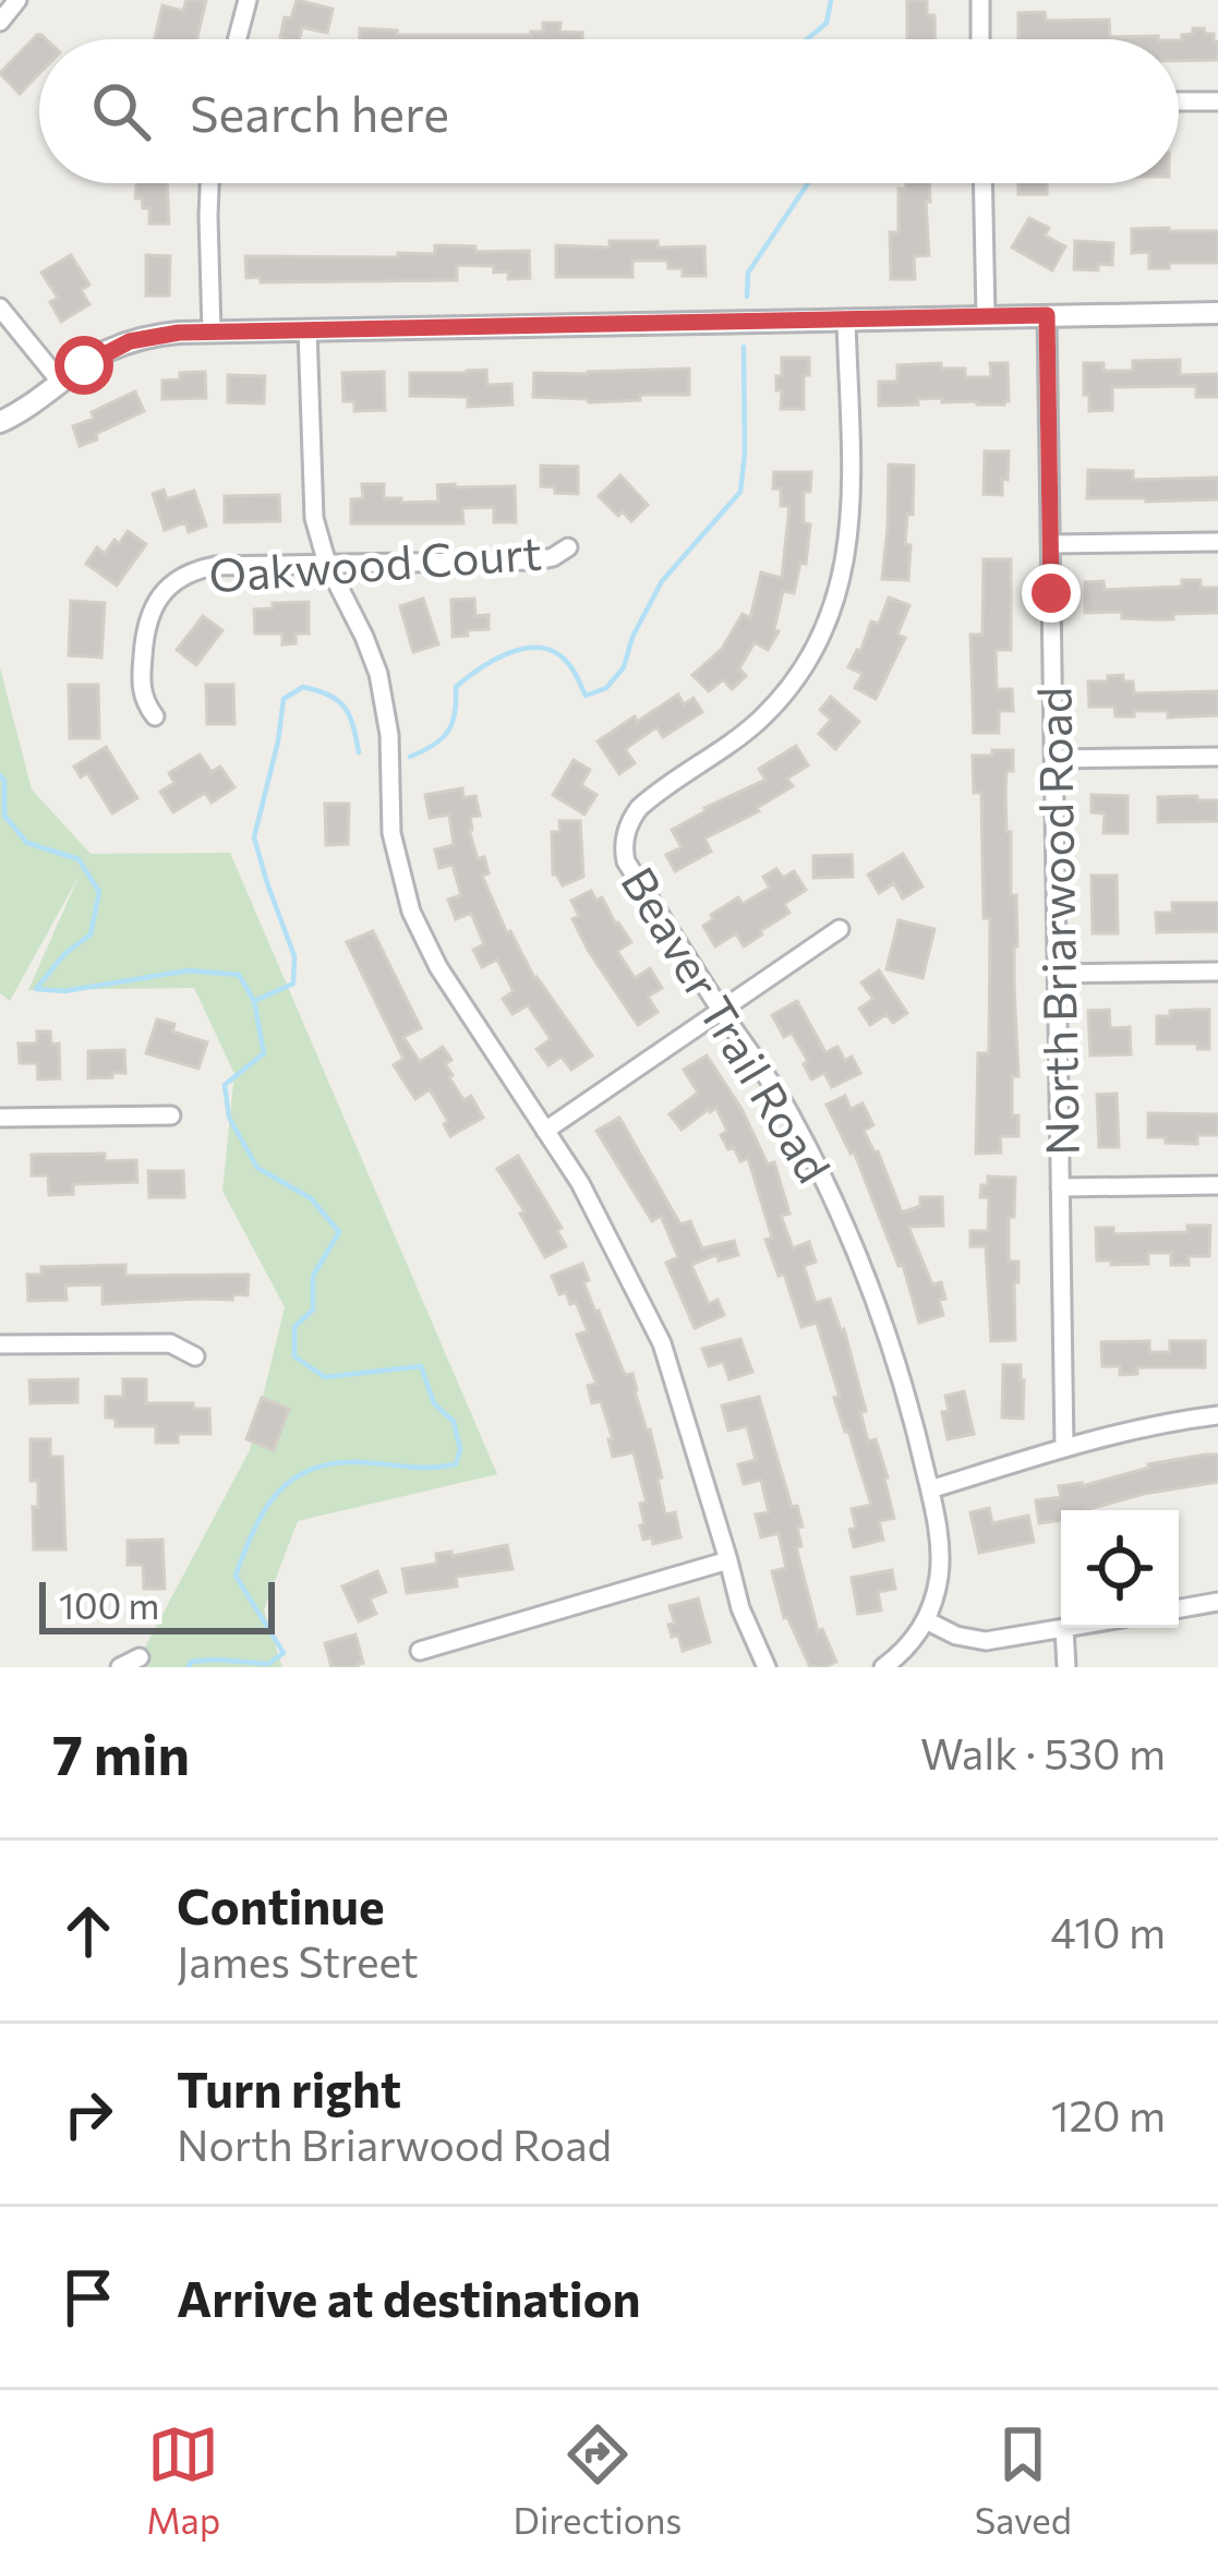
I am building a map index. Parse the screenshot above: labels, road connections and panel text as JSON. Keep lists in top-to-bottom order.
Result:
{
  "streets": {
    "street": ["Oakwood Court", "North Briarwood Road", "Beaver Trail Road"]
  },
  "scale_bar": "100 m",
  "page": {
    "search": "Search here",
    "scale": "100 m",
    "heading": ["7 min", "Walk · 530 m"],
    "list": [
      ["Continue", "James Street", "410 m"],
      ["Turn right", "North Briarwood Road", "120 m"],
      "Arrive at destination"
    ],
    "nav": ["Map", "Directions", "Saved"]
  }
}
